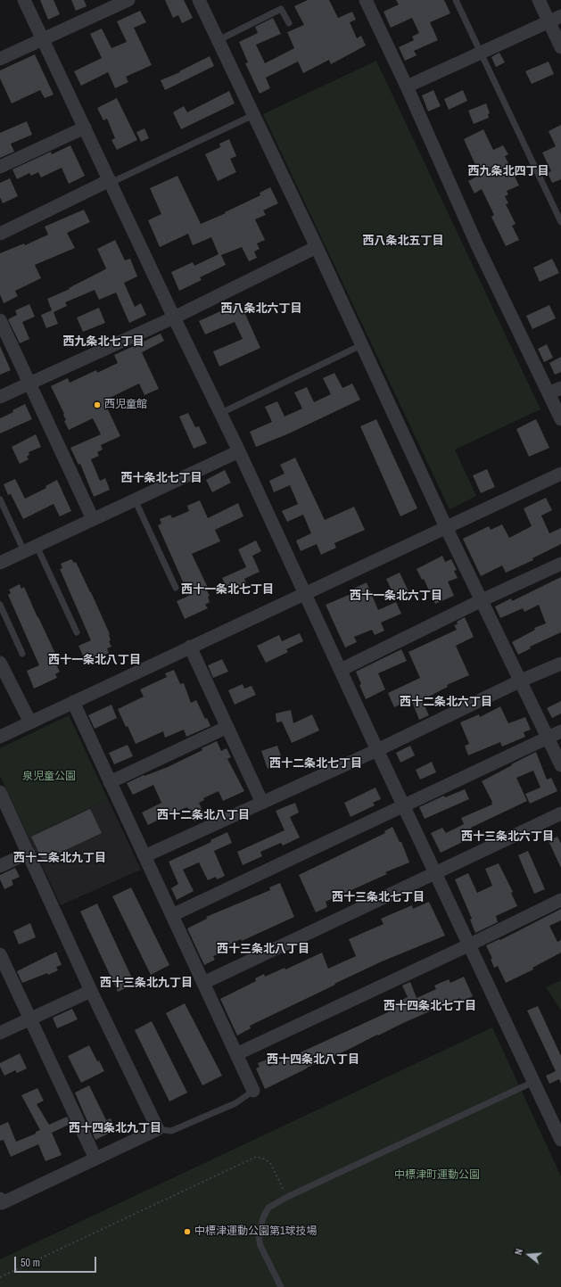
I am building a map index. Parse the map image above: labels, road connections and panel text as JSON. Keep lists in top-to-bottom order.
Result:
{
  "districts": [
    "西九条北四丁目",
    "西八条北五丁目",
    "西八条北六丁目",
    "西九条北七丁目",
    "西十条北七丁目",
    "西十一条北七丁目",
    "西十一条北六丁目",
    "西十一条北八丁目",
    "西十二条北六丁目",
    "西十二条北七丁目",
    "西十二条北八丁目",
    "西十三条北六丁目",
    "西十二条北九丁目",
    "西十三条北七丁目",
    "西十三条北八丁目",
    "西十三条北九丁目",
    "西十四条北七丁目",
    "西十四条北八丁目",
    "西十四条北九丁目"
  ],
  "parks": ["泉児童公園", "中標津町運動公園"],
  "places": ["西児童館", "中標津運動公園第1球技場"],
  "scale_bar": "50 m",
  "north": "left"
}
